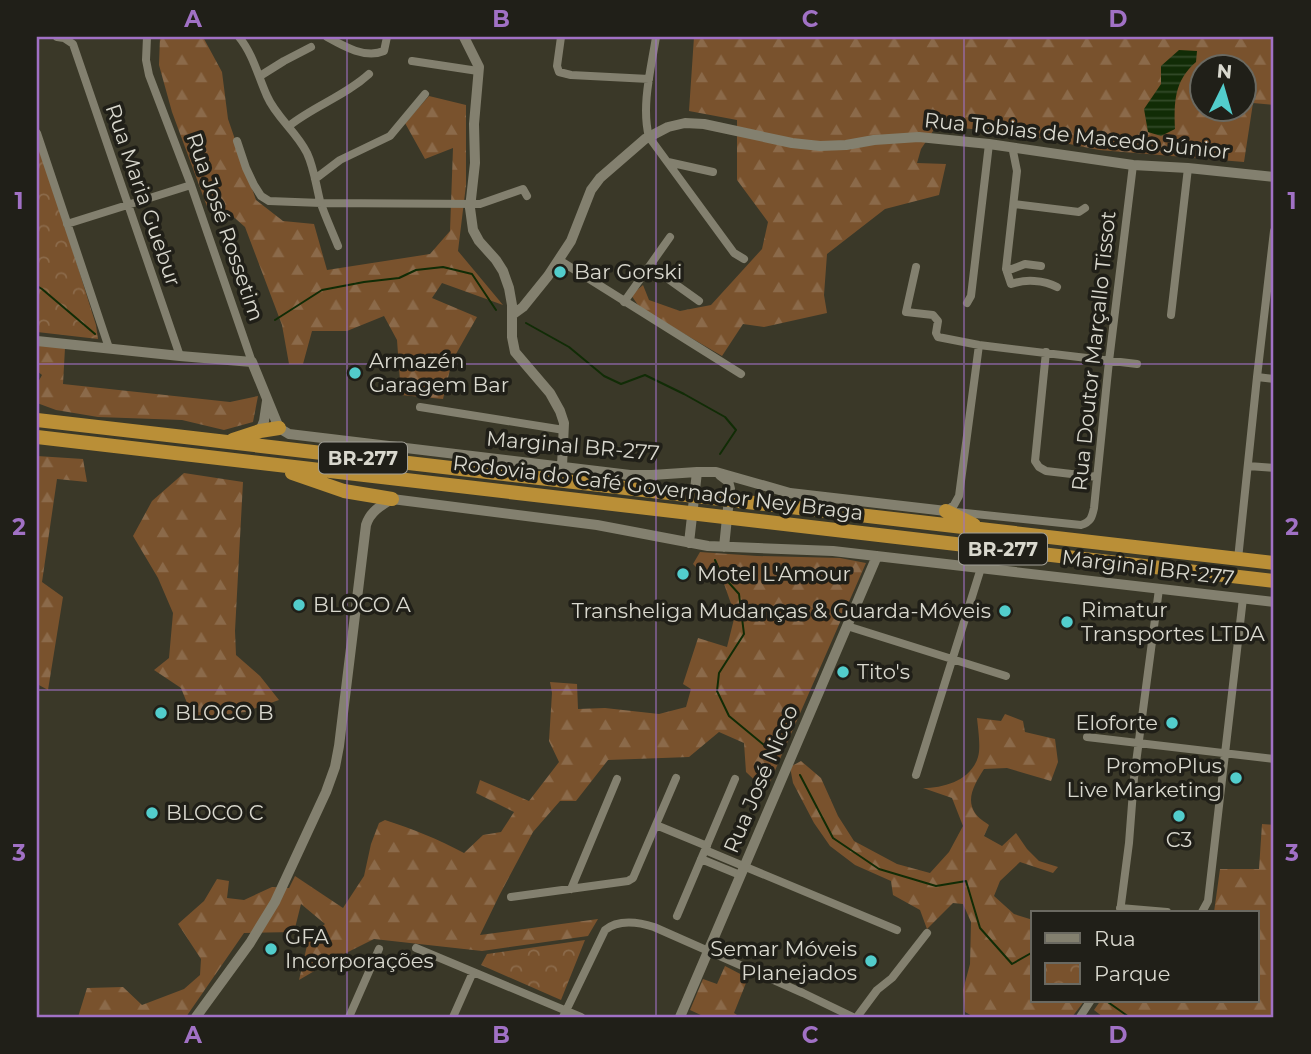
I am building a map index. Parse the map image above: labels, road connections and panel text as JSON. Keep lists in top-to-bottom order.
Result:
{
  "streets": {
    "highway": ["BR-277", "Rodovia do Café Governador Ney Braga"],
    "street": [
      "Rua Tobias de Macedo Júnior",
      "Rua Maria Guebur",
      "Rua José Rossetim",
      "Rua Doutor Marçallo Tissot",
      "Marginal BR-277",
      "Rua José Nicco"
    ]
  },
  "crossings": [
    ["Rua Tobias de Macedo Júnior", "Rua Doutor Marçallo Tissot"],
    ["Rua José Rossetim", "Marginal BR-277"],
    ["Rua Doutor Marçallo Tissot", "Marginal BR-277"],
    ["Marginal BR-277", "Rua José Nicco"]
  ],
  "places": [
    "Bar Gorski",
    "Armazén Garagem Bar",
    "Motel L'Amour",
    "BLOCO A",
    "Transheliga Mudanças & Guarda-Móveis",
    "Rimatur Transportes LTDA",
    "Tito's",
    "BLOCO B",
    "Eloforte",
    "PromoPlus Live Marketing",
    "BLOCO C",
    "C3",
    "GFA Incorporações",
    "Semar Móveis Planejados"
  ],
  "legend": ["Rua", "Parque"],
  "north": "top",
  "grid": {
    "columns": [
      "A",
      "B",
      "C",
      "D"
    ],
    "rows": ["1", "2", "3"]
  }
}
